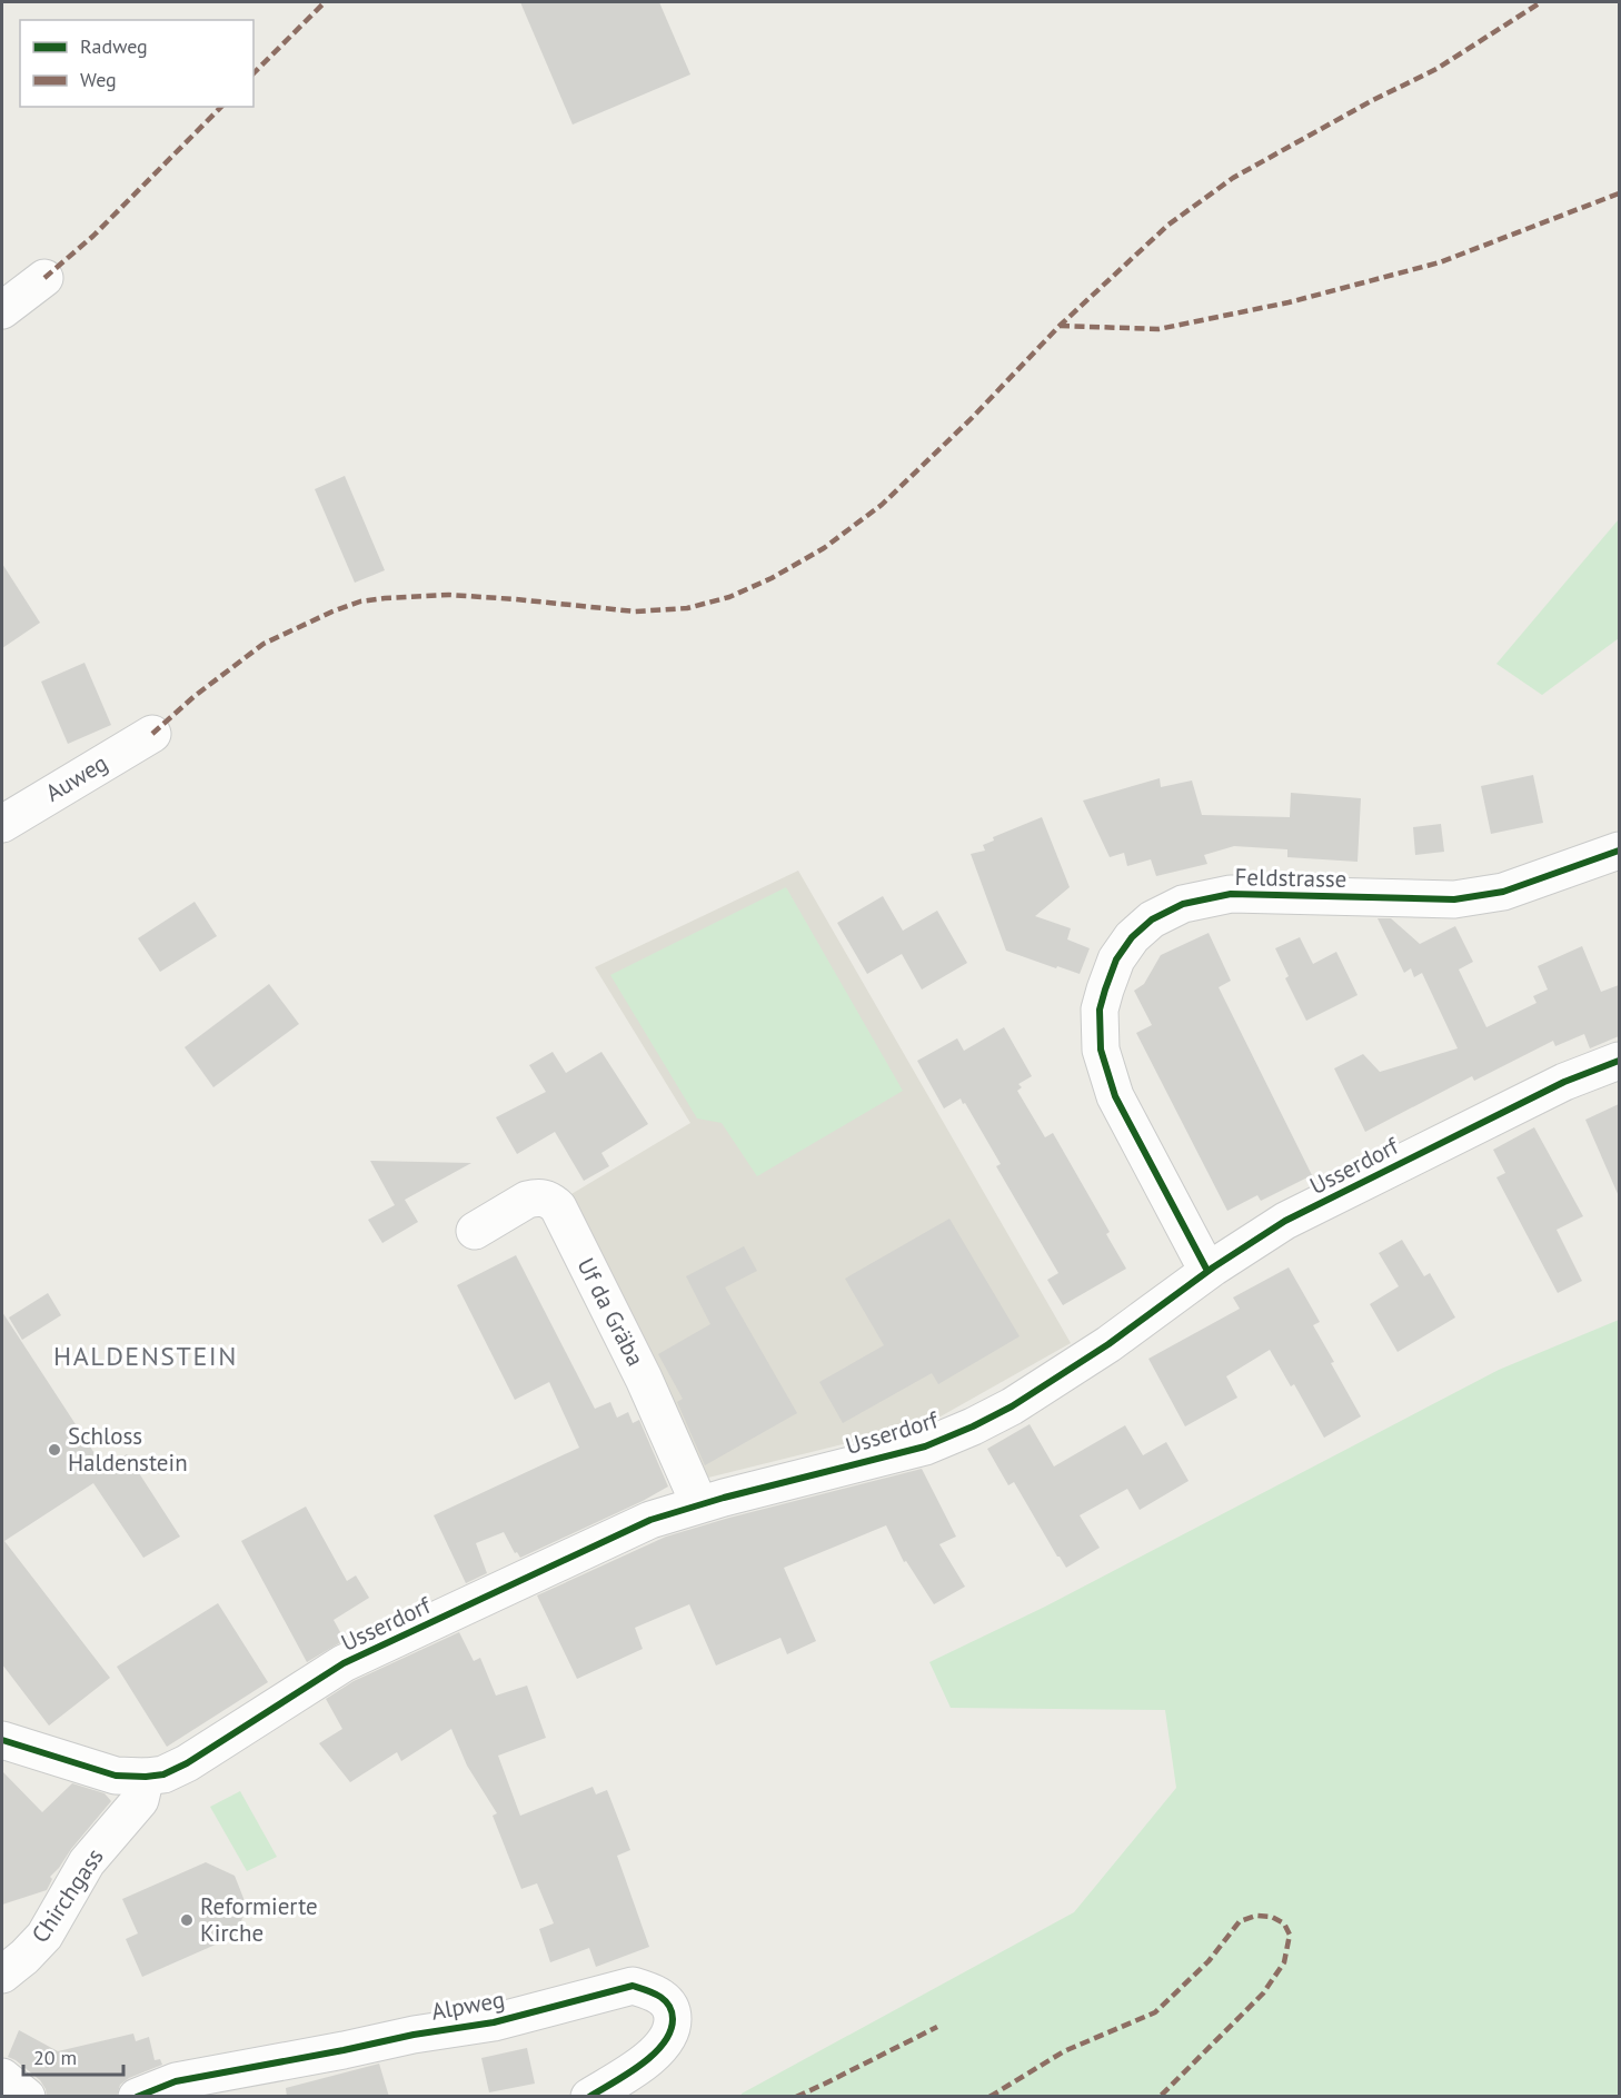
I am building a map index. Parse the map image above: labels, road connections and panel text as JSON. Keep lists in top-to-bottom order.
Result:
{
  "streets": {
    "street": [
      "Auweg",
      "Feldstrasse",
      "Usserdorf",
      "Uf da Gräba",
      "Chirchgass",
      "Alpweg"
    ]
  },
  "crossings": [
    ["Feldstrasse", "Usserdorf"],
    ["Usserdorf", "Uf da Gräba"],
    ["Usserdorf", "Chirchgass"]
  ],
  "districts": ["HALDENSTEIN"],
  "places": ["Schloss Haldenstein", "Reformierte Kirche"],
  "legend": ["Radweg", "Weg"],
  "scale_bar": "20 m"
}
